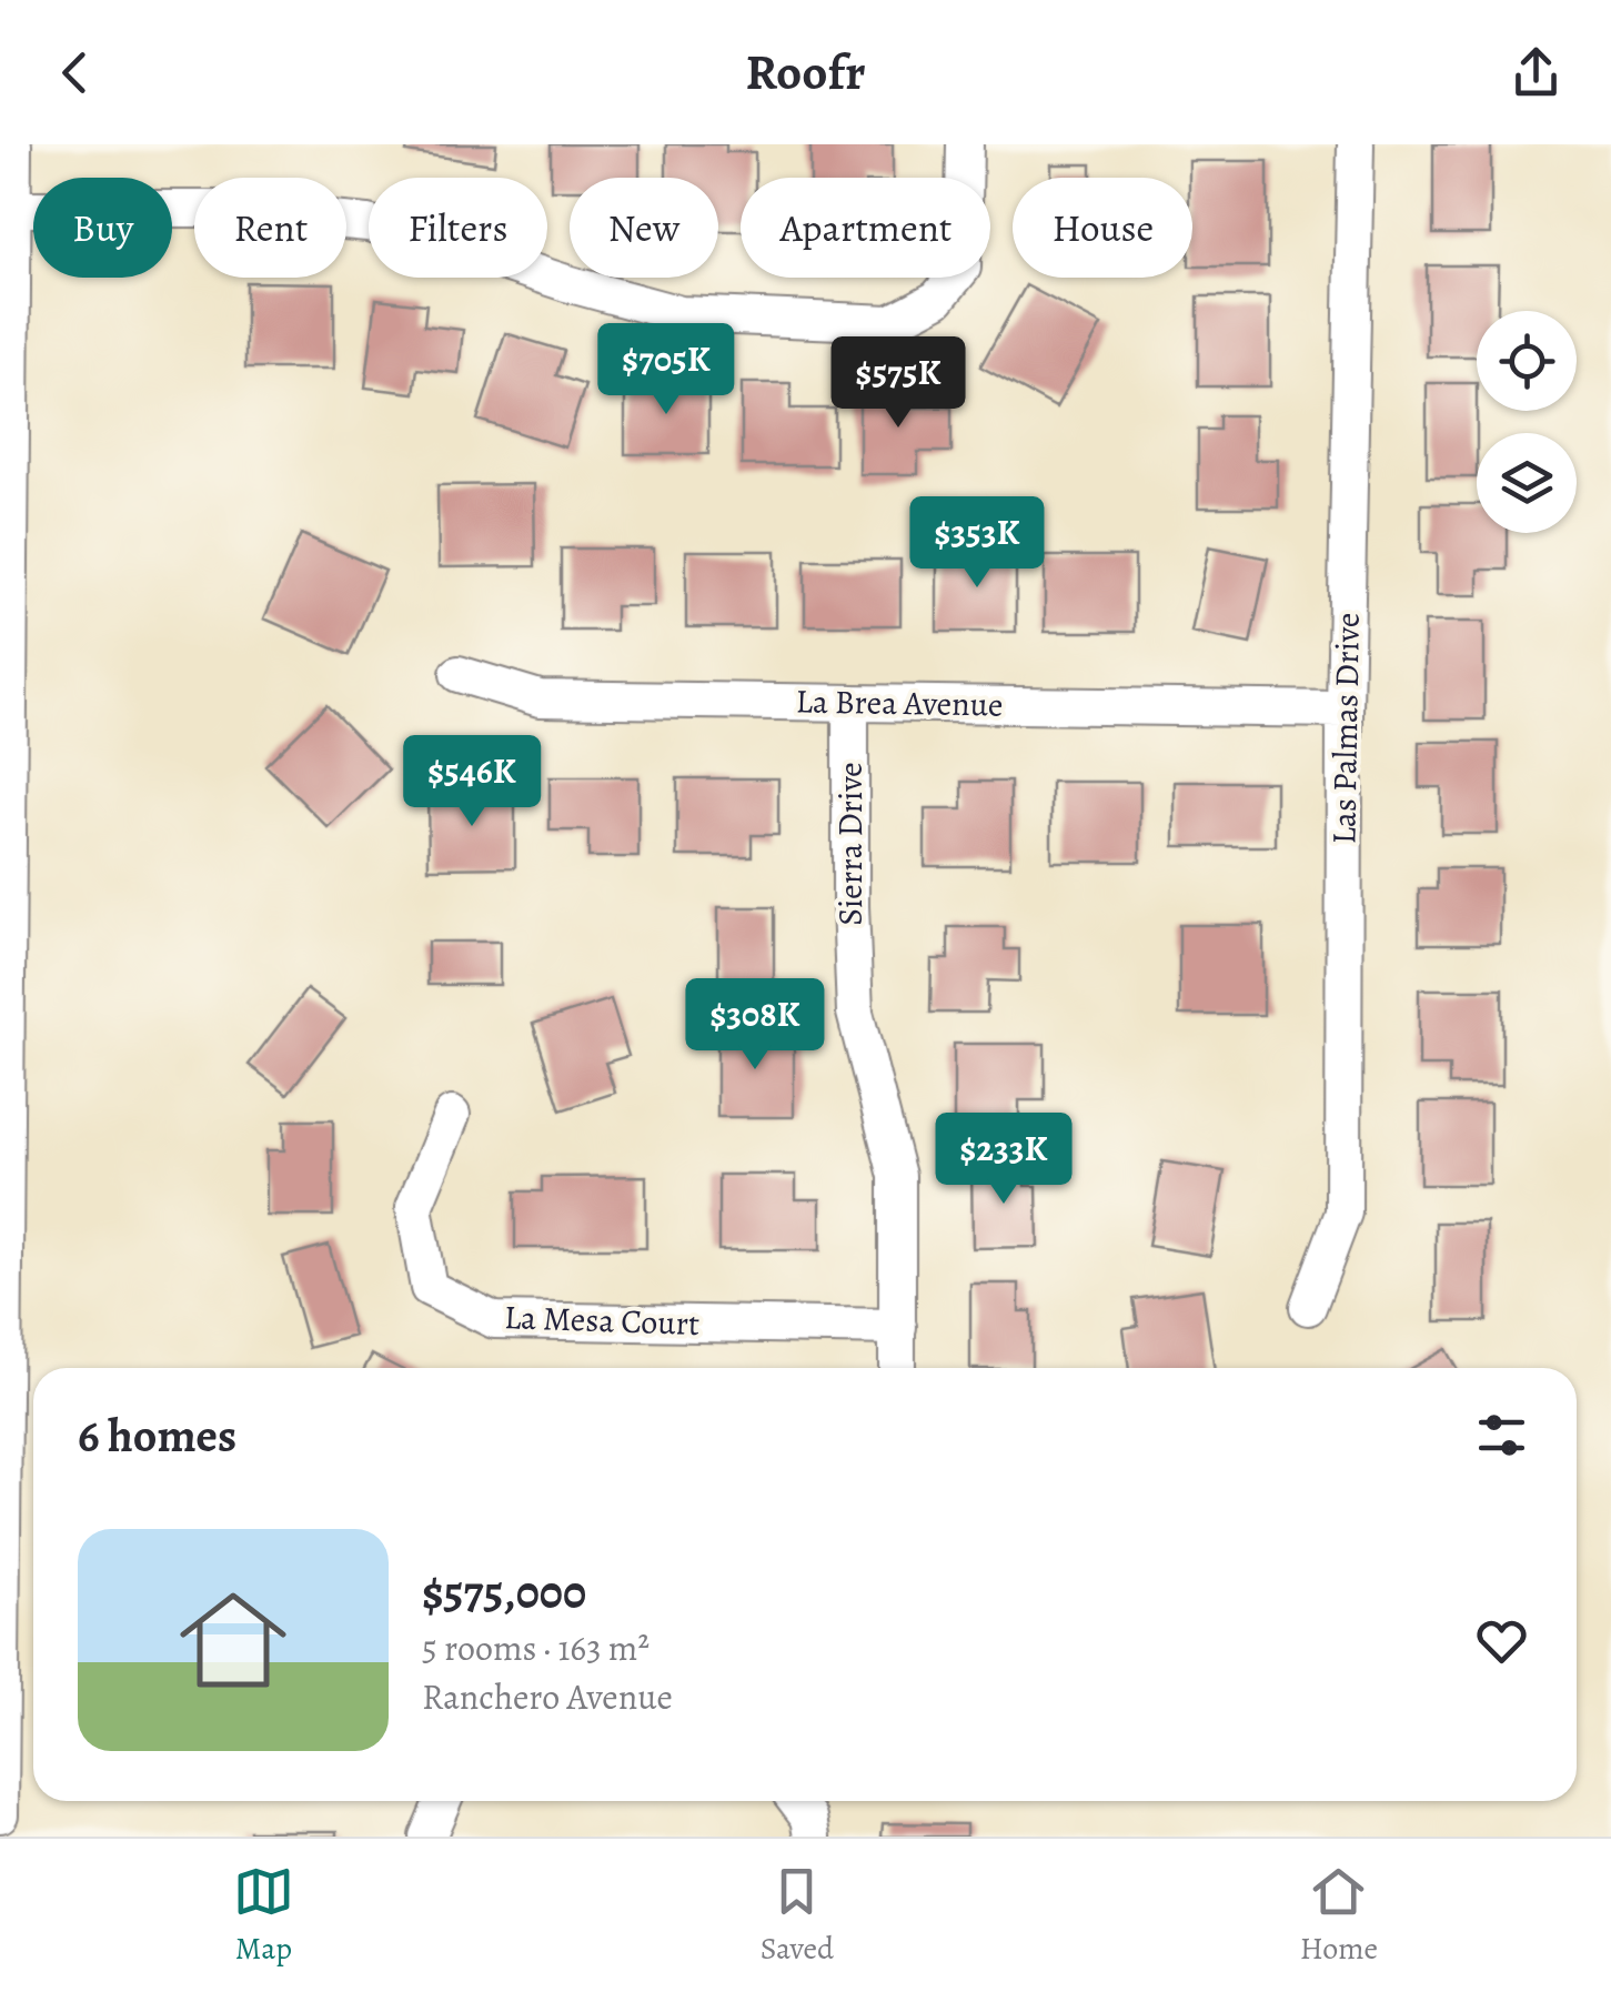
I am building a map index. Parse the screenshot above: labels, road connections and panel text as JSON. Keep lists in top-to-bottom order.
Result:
{
  "streets": {
    "street": [
      "La Brea Avenue",
      "Las Palmas Drive",
      "Sierra Drive",
      "La Mesa Court"
    ]
  },
  "crossings": [
    ["La Brea Avenue", "Las Palmas Drive"],
    ["La Brea Avenue", "Sierra Drive"],
    ["Sierra Drive", "La Mesa Court"]
  ],
  "page": {
    "header": "Roofr",
    "chip": [
      "Buy",
      "Rent",
      "Filters",
      "New",
      "Apartment",
      "House"
    ],
    "price": [
      "$705K",
      "$575K",
      "$353K",
      "$546K",
      "$308K",
      "$233K"
    ],
    "heading": "6 homes",
    "list": [
      {
        "name": "$575,000",
        "note": "5 rooms · 163 m² · Ranchero Avenue"
      }
    ],
    "tabs": ["Map", "Saved", "Home"]
  }
}
